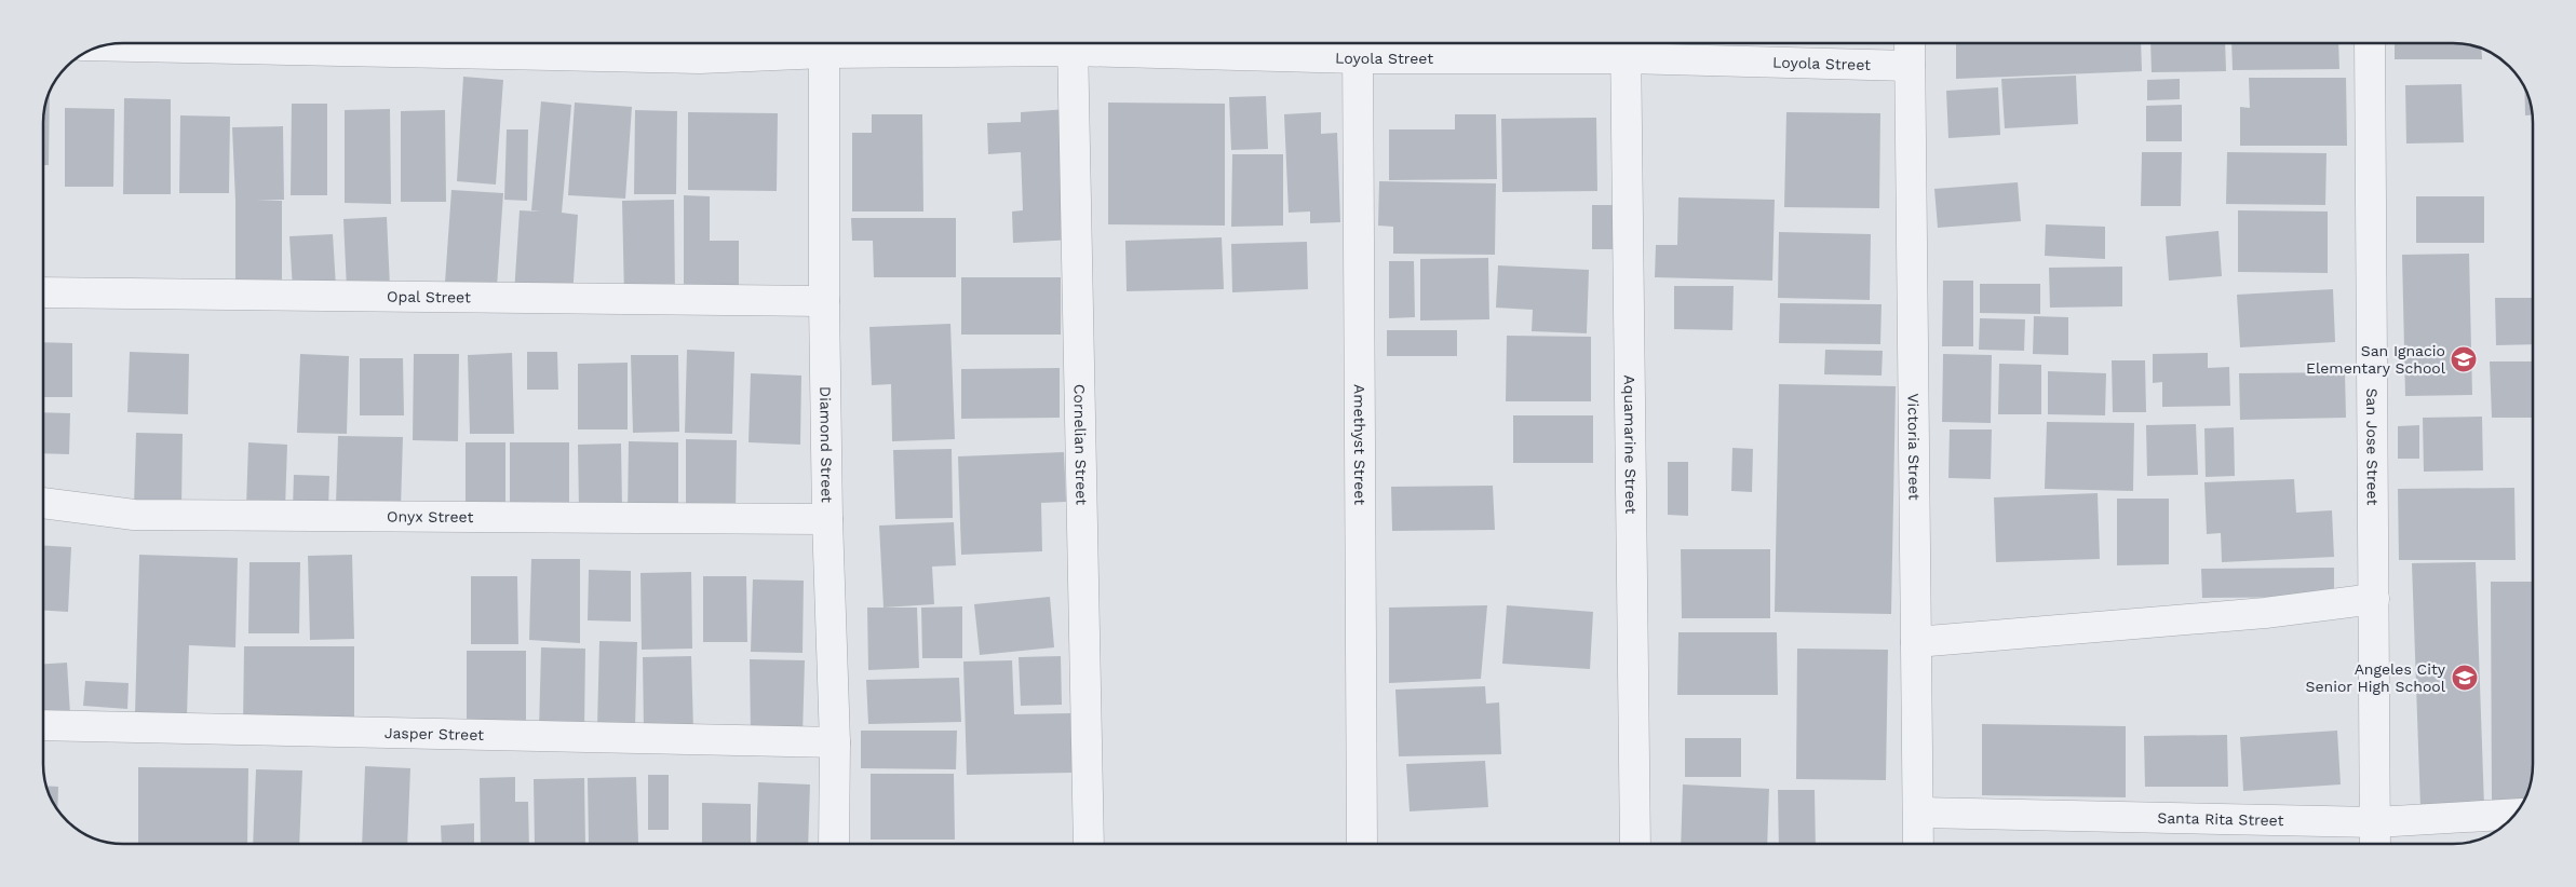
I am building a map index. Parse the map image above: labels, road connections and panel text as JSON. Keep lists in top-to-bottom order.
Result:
{
  "streets": {
    "street": [
      "Loyola Street",
      "Opal Street",
      "Diamond Street",
      "Cornelian Street",
      "Amethyst Street",
      "Aquamarine Street",
      "Victoria Street",
      "San Jose Street",
      "Onyx Street",
      "Jasper Street",
      "Santa Rita Street"
    ]
  },
  "crossings": [
    ["Loyola Street", "Diamond Street"],
    ["Loyola Street", "Cornelian Street"],
    ["Loyola Street", "Amethyst Street"],
    ["Loyola Street", "Aquamarine Street"],
    ["Loyola Street", "Victoria Street"],
    ["Opal Street", "Diamond Street"],
    ["Diamond Street", "Onyx Street"],
    ["Diamond Street", "Jasper Street"],
    ["Victoria Street", "Santa Rita Street"],
    ["San Jose Street", "Santa Rita Street"]
  ],
  "places": {
    "school or university": ["San Ignacio Elementary School", "Angeles City Senior High School"]
  }
}
